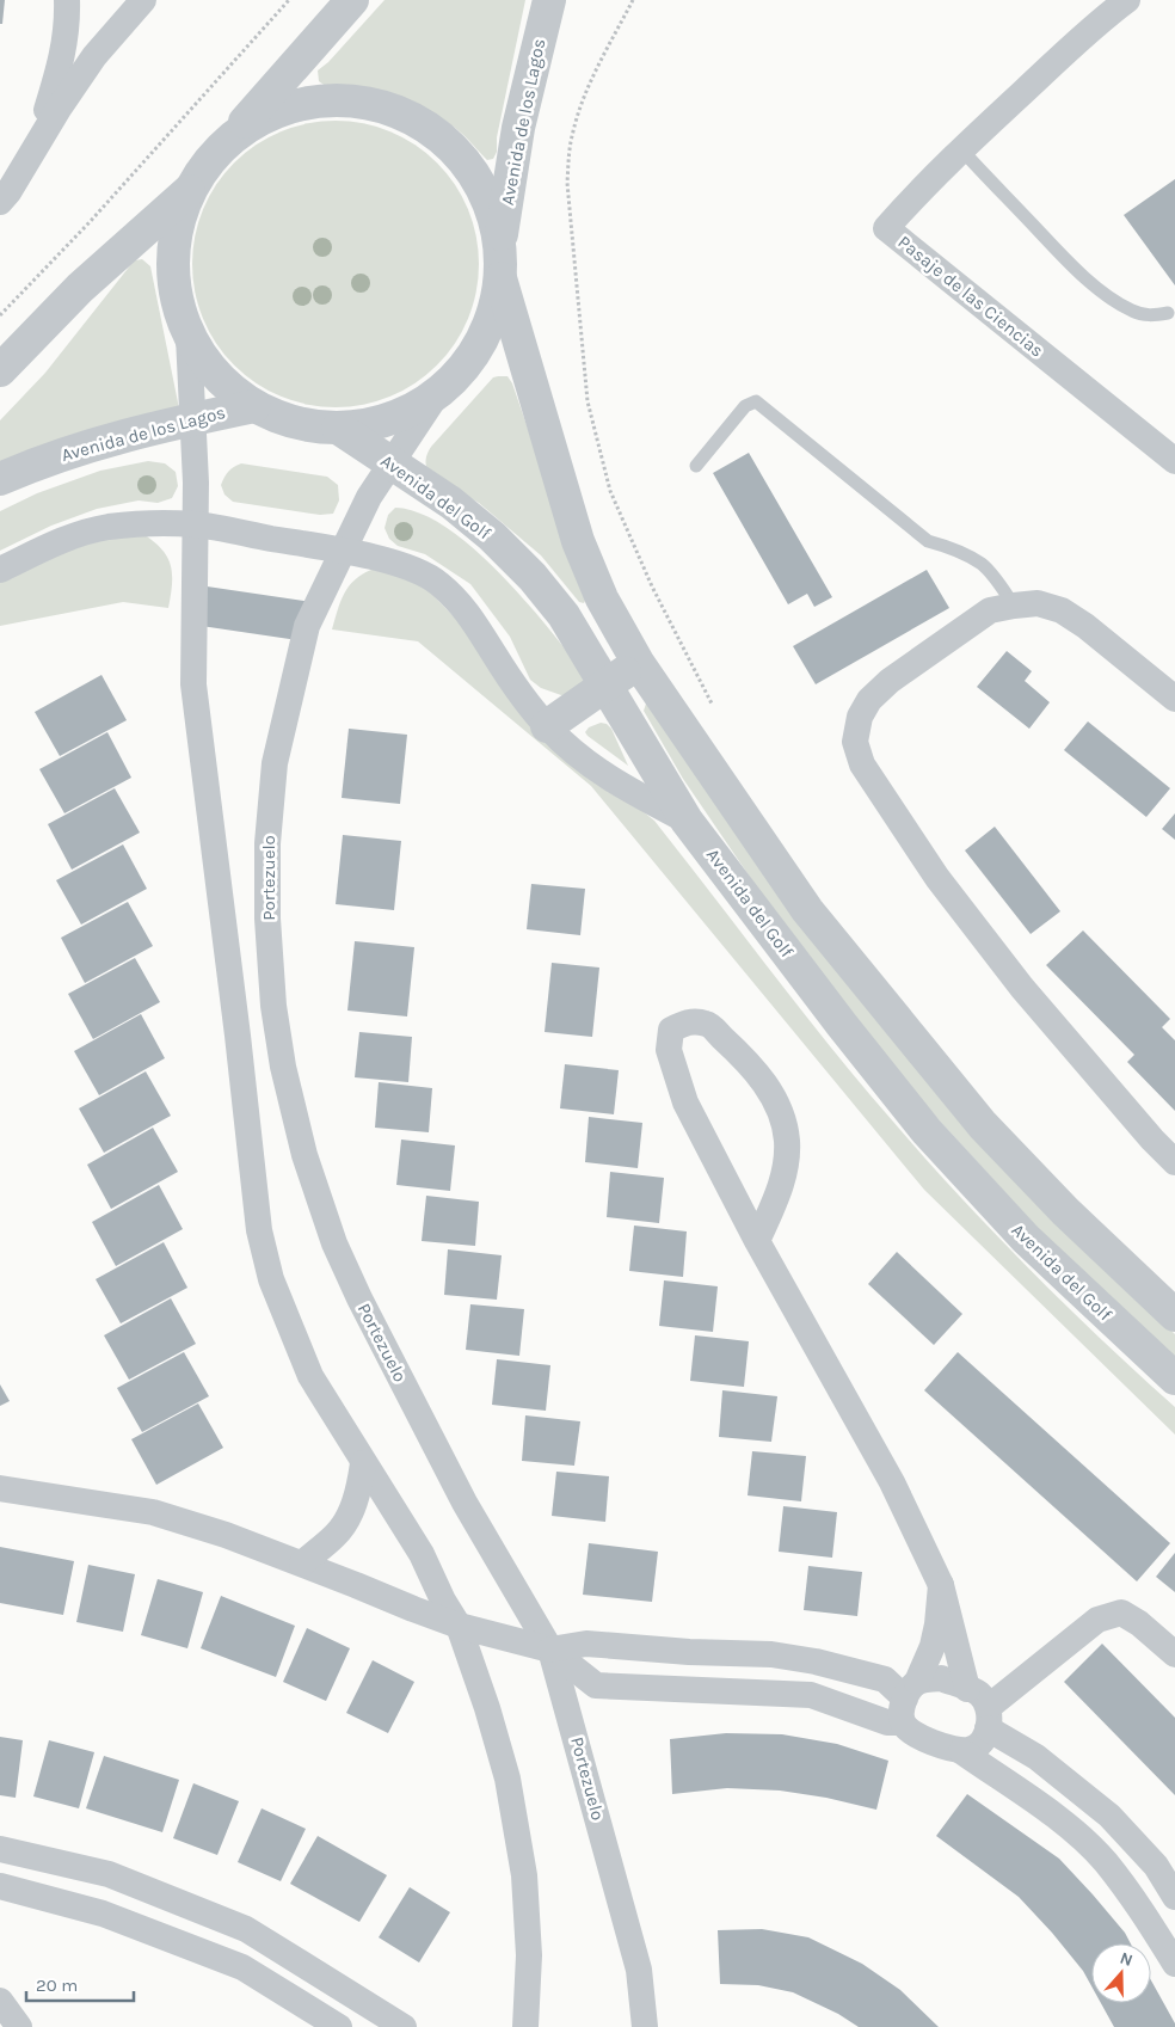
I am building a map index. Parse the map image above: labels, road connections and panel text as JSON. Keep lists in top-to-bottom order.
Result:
{
  "streets": {
    "street": [
      "Avenida de los Lagos",
      "Pasaje de las Ciencias",
      "Avenida del Golf",
      "Portezuelo"
    ]
  },
  "crossings": [
    ["Avenida del Golf", "Portezuelo"]
  ],
  "scale_bar": "20 m",
  "north": "top"
}
